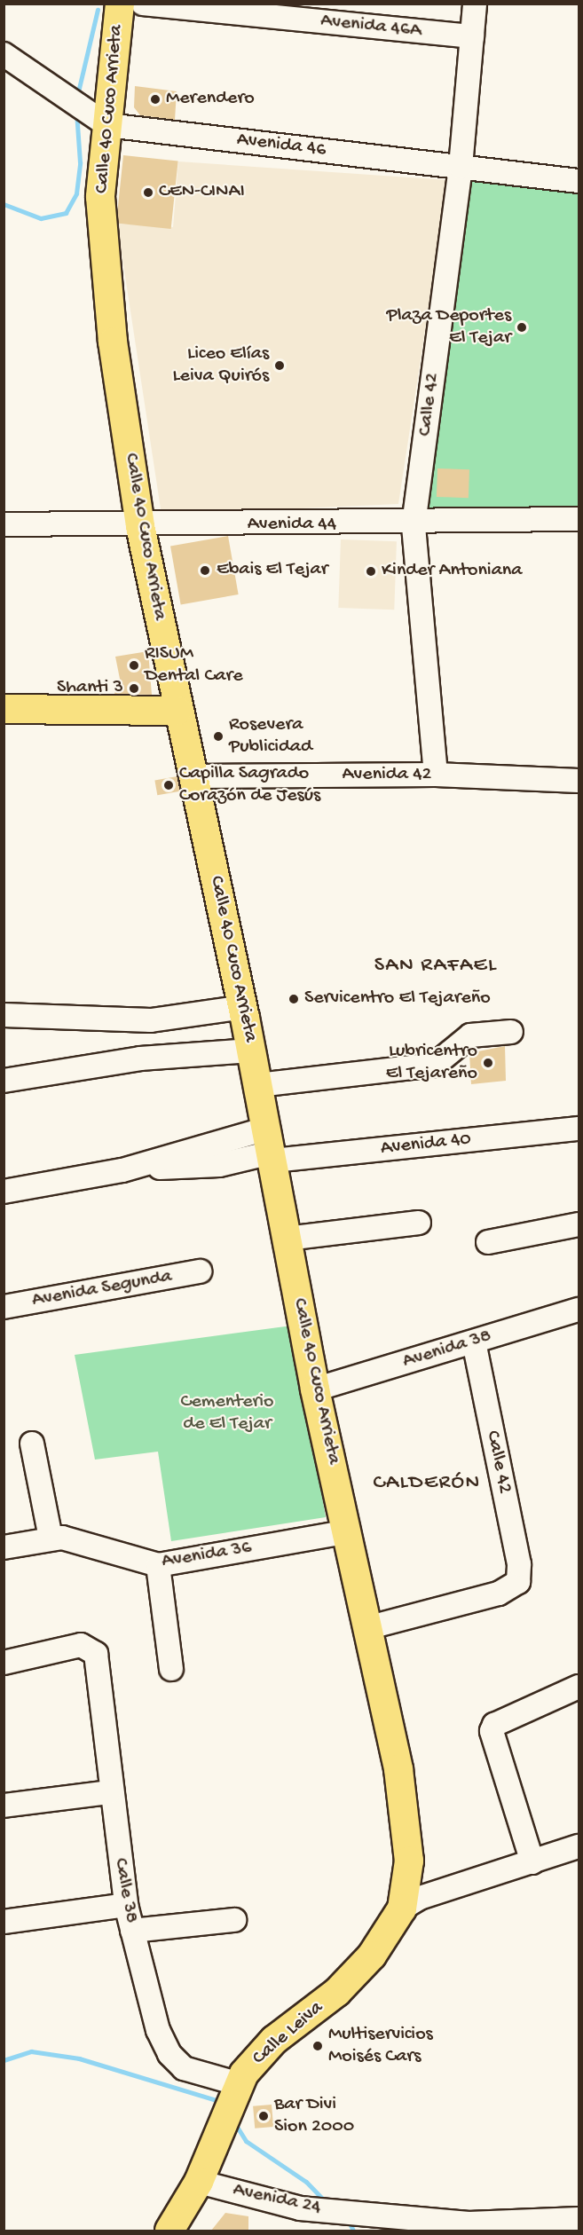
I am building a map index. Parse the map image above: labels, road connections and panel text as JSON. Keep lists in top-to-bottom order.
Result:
{
  "streets": {
    "main road": ["Calle 40 Cuco Arrieta", "Calle Leiva"],
    "street": [
      "Avenida 46A",
      "Avenida 46",
      "Calle 42",
      "Avenida 44",
      "Avenida 42",
      "Avenida 40",
      "Avenida Segunda",
      "Avenida 38",
      "Avenida 36",
      "Calle 38",
      "Avenida 24"
    ]
  },
  "crossings": [
    ["Avenida 46A", "Calle 42"],
    ["Calle 40 Cuco Arrieta", "Avenida 46"],
    ["Calle 40 Cuco Arrieta", "Calle 42"],
    ["Calle 40 Cuco Arrieta", "Avenida 44"],
    ["Calle 40 Cuco Arrieta", "Avenida 42"],
    ["Calle 40 Cuco Arrieta", "Avenida 40"],
    ["Calle 40 Cuco Arrieta", "Avenida 38"],
    ["Calle 40 Cuco Arrieta", "Avenida 36"],
    ["Calle 40 Cuco Arrieta", "Calle Leiva"],
    ["Avenida 46", "Calle 42"],
    ["Calle 42", "Avenida 44"],
    ["Calle 42", "Avenida 42"],
    ["Calle 42", "Avenida 38"],
    ["Calle 38", "Calle Leiva"],
    ["Calle Leiva", "Avenida 24"]
  ],
  "districts": ["SAN RAFAEL", "CALDERÓN"],
  "parks": ["Cementerio de El Tejar"],
  "places": [
    "Merendero",
    "CEN-CINAI",
    "Plaza Deportes El Tejar",
    "Liceo Elías Leiva Quirós",
    "Ebais El Tejar",
    "Kinder Antoniana",
    "RISUM Dental Care",
    "Shanti 3",
    "Rosevera Publicidad",
    "Capilla Sagrado Corazón de Jesús",
    "Servicentro El Tejareño",
    "Lubricentro El Tejareño",
    "Multiservicios Moisés Cars",
    "Bar Divi Sion 2000"
  ]
}
